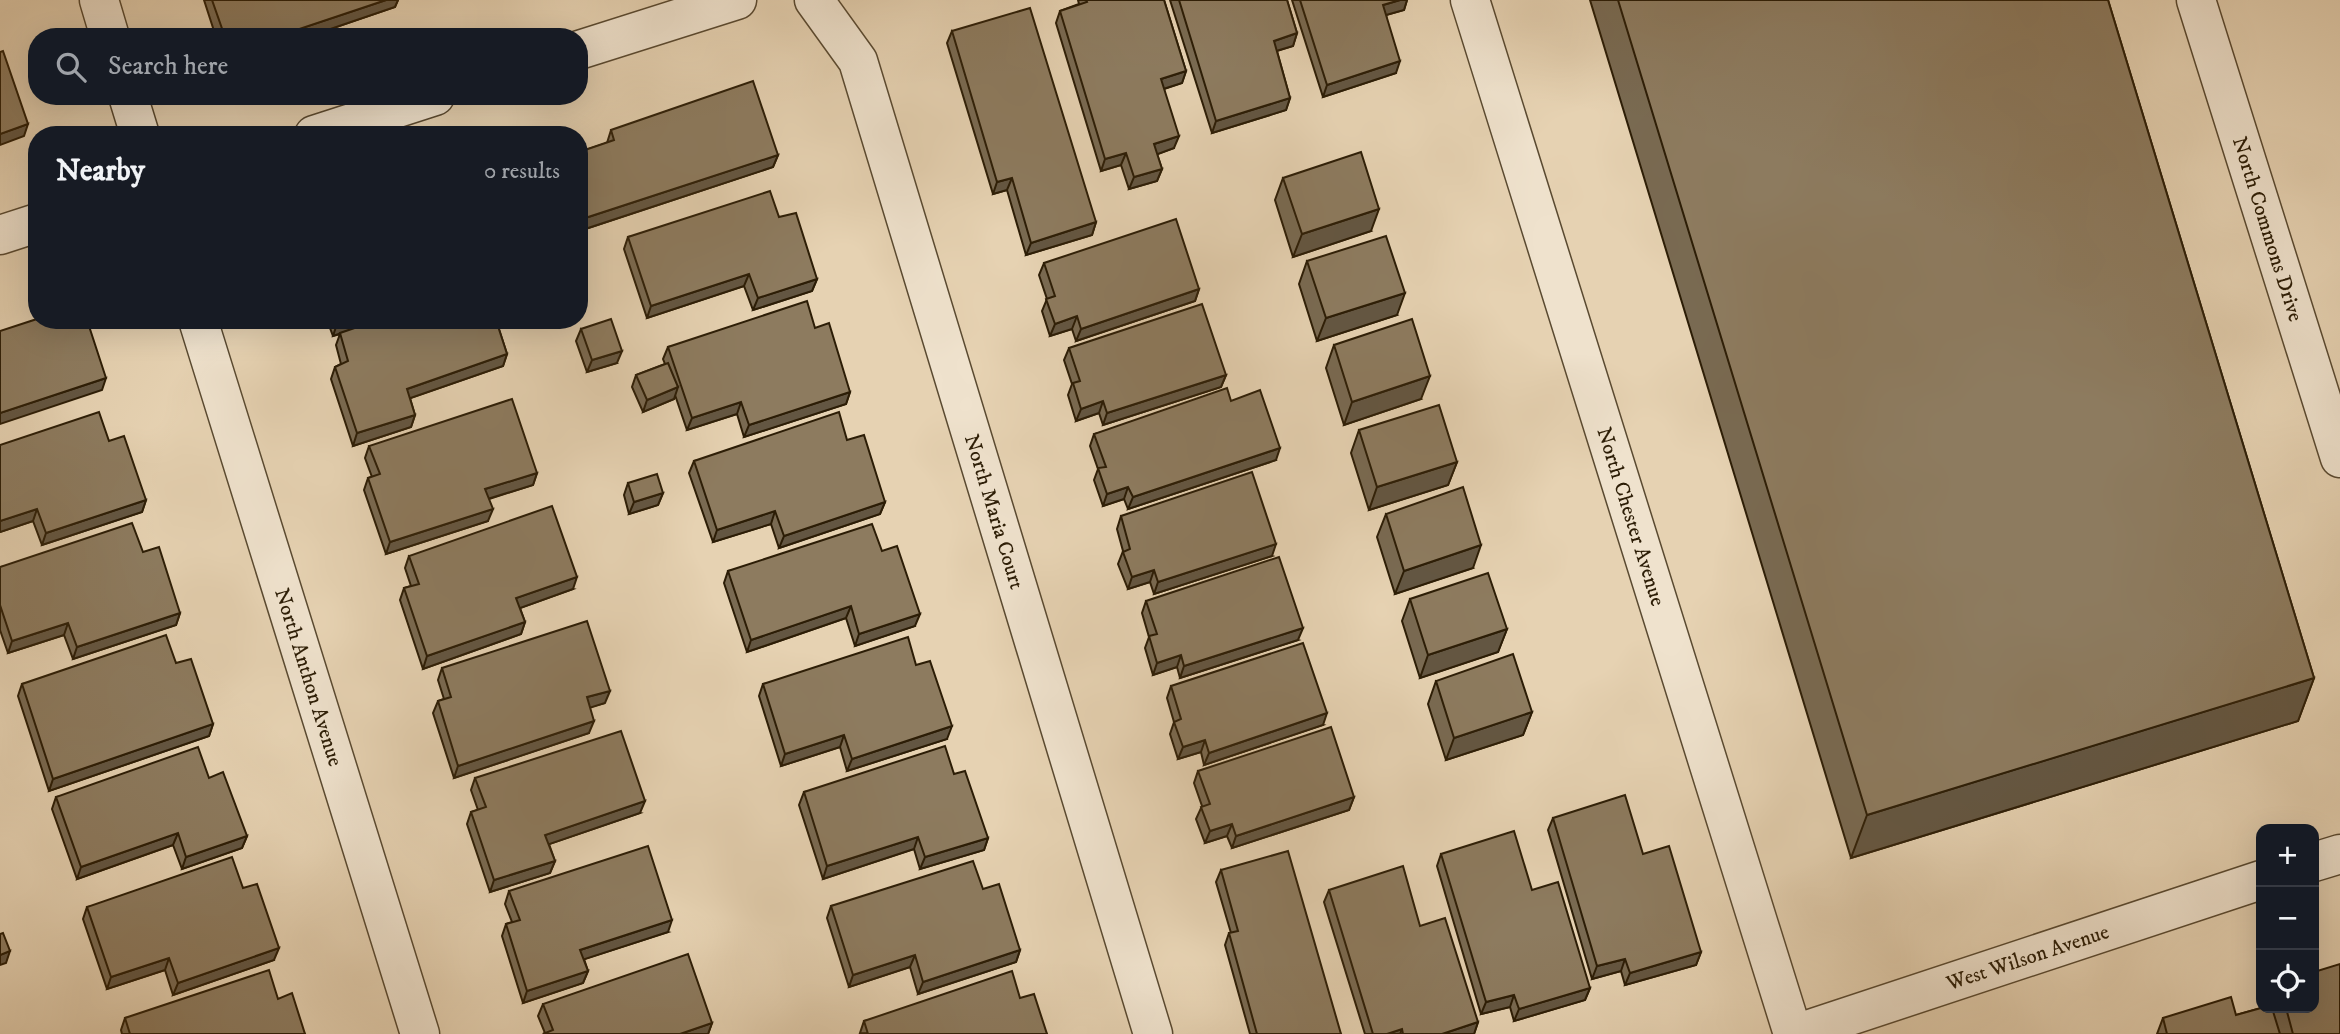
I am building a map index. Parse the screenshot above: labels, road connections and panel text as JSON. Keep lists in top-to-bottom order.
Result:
{
  "streets": {
    "street": [
      "North Commons Drive",
      "North Maria Court",
      "North Chester Avenue",
      "North Anthon Avenue",
      "West Wilson Avenue"
    ]
  },
  "crossings": [
    ["North Chester Avenue", "West Wilson Avenue"]
  ],
  "page": {
    "search": "Search here",
    "heading": ["Nearby", "0 results"],
    "map_buttons": ["+", "−"]
  }
}
